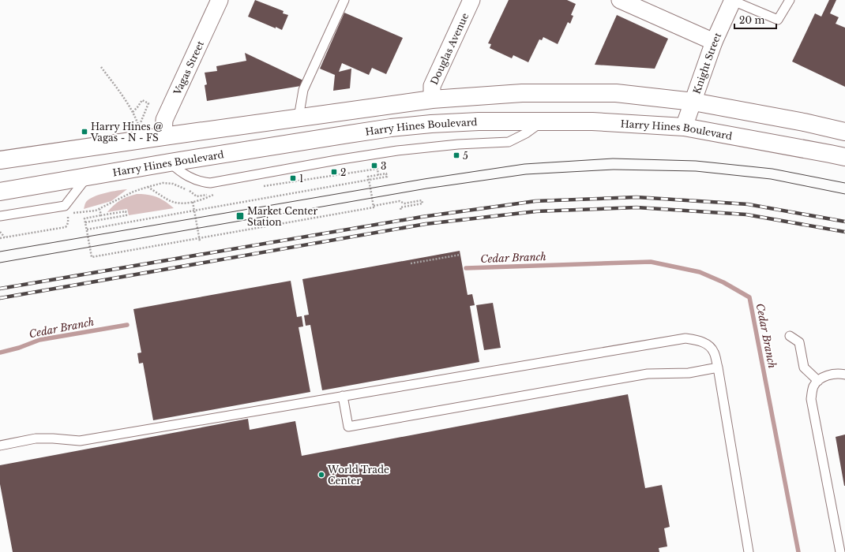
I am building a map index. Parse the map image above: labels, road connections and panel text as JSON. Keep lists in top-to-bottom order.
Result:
{
  "streets": {
    "main road": ["Harry Hines Boulevard"],
    "street": ["Douglas Avenue", "Knight Street", "Vagas Street"]
  },
  "crossings": [
    ["Knight Street", "Harry Hines Boulevard"]
  ],
  "water": ["Cedar Branch"],
  "places": {
    "transit": [
      "Harry Hines @ Vagas - N - FS",
      "5",
      "3",
      "2",
      "1",
      "Market Center Station"
    ],
    "other": ["World Trade Center"]
  },
  "scale_bar": "20 m"
}
